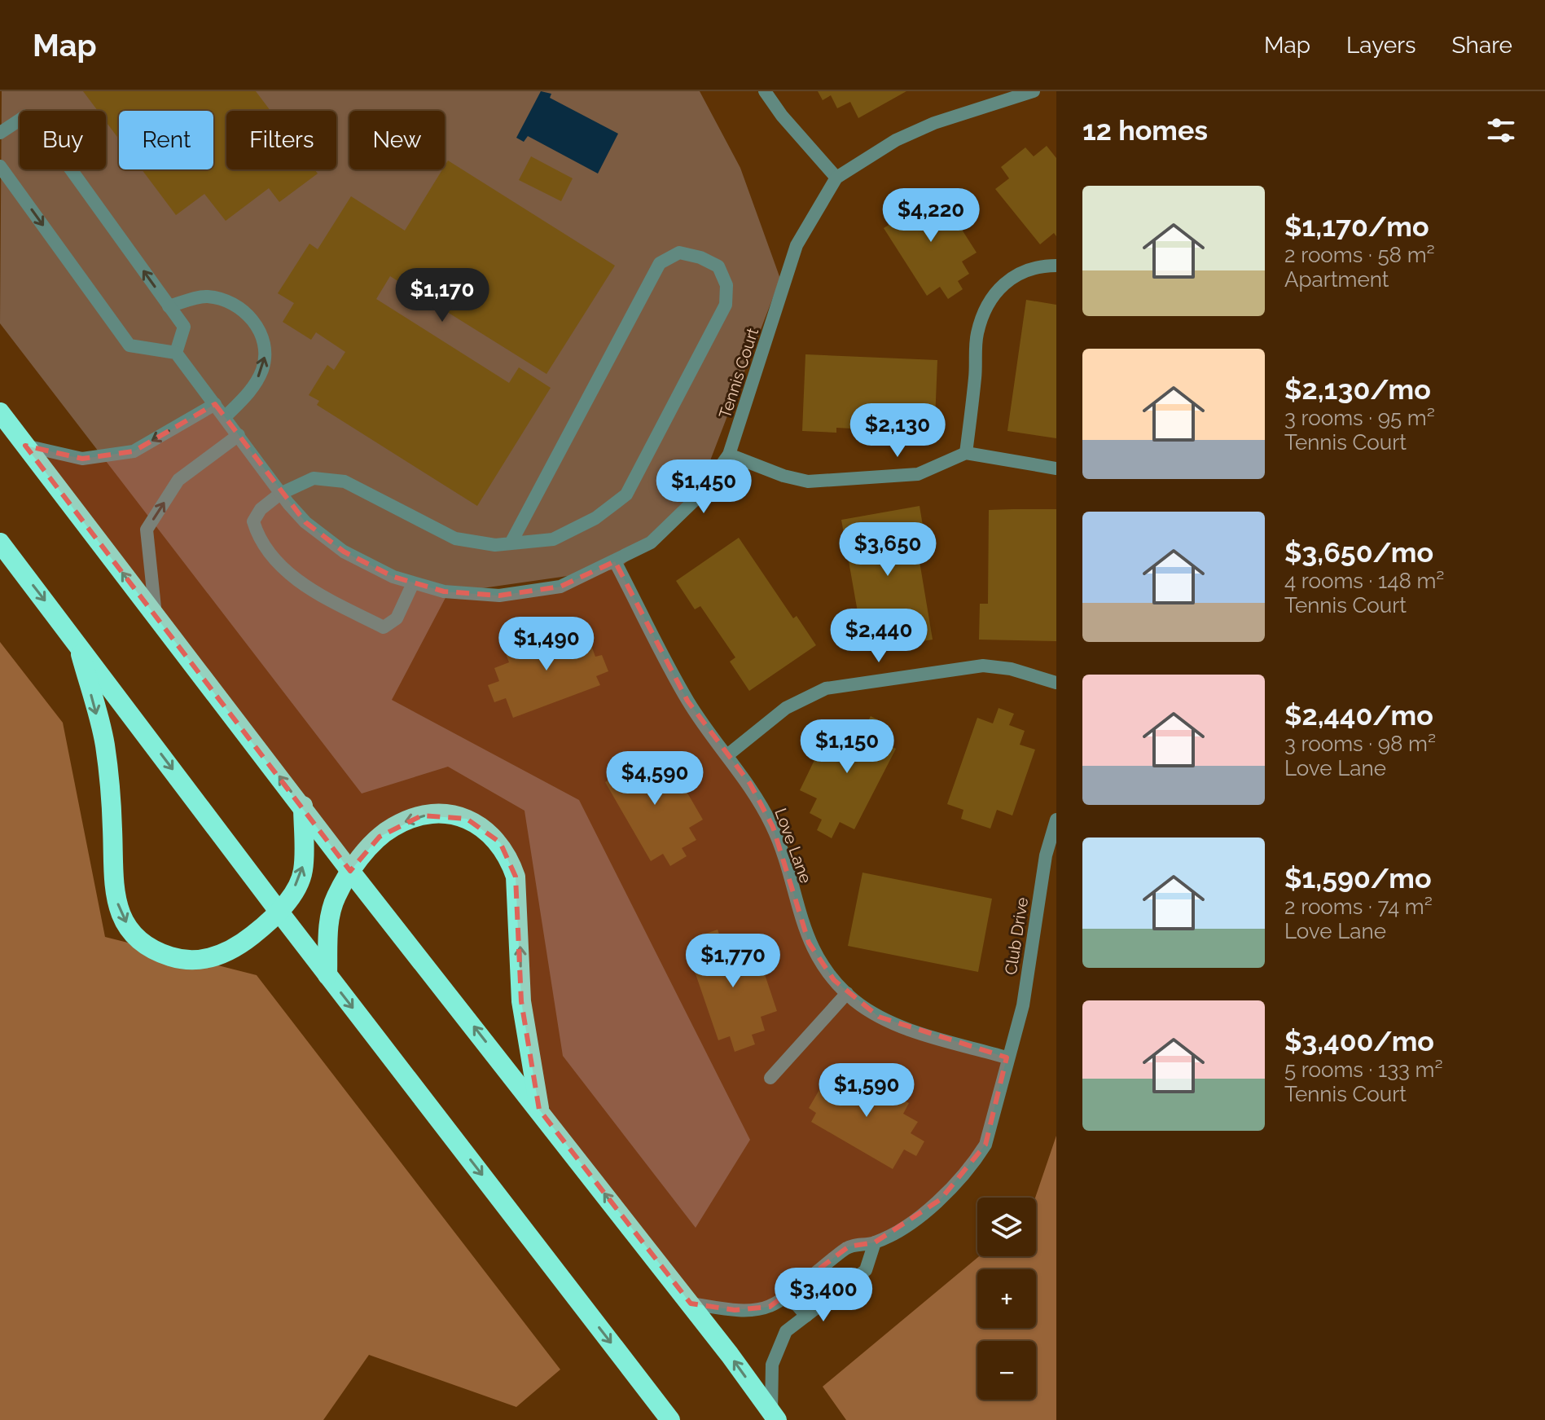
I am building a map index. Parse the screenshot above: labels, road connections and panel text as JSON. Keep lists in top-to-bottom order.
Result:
{
  "streets": {
    "street": ["Tennis Court", "Love Lane", "Club Drive"]
  },
  "crossings": [
    ["Tennis Court", "Love Lane"],
    ["Love Lane", "Club Drive"]
  ],
  "page": {
    "header": "Map",
    "nav": ["Map", "Layers", "Share"],
    "heading": "12 homes",
    "chip": [
      "Buy",
      "Rent",
      "Filters",
      "New"
    ],
    "list": [
      {
        "name": "$1,170/mo",
        "note": "2 rooms · 58 m² · Apartment"
      },
      {
        "name": "$2,130/mo",
        "note": "3 rooms · 95 m² · Tennis Court"
      },
      {
        "name": "$3,650/mo",
        "note": "4 rooms · 148 m² · Tennis Court"
      },
      {
        "name": "$2,440/mo",
        "note": "3 rooms · 98 m² · Love Lane"
      },
      {
        "name": "$1,590/mo",
        "note": "2 rooms · 74 m² · Love Lane"
      },
      {
        "name": "$3,400/mo",
        "note": "5 rooms · 133 m² · Tennis Court"
      }
    ],
    "price": [
      "$4,220",
      "$1,170",
      "$2,130",
      "$1,450",
      "$3,650",
      "$2,440",
      "$1,490",
      "$1,150",
      "$4,590",
      "$1,770",
      "$1,590",
      "$3,400"
    ],
    "map_buttons": ["+", "−"]
  }
}
